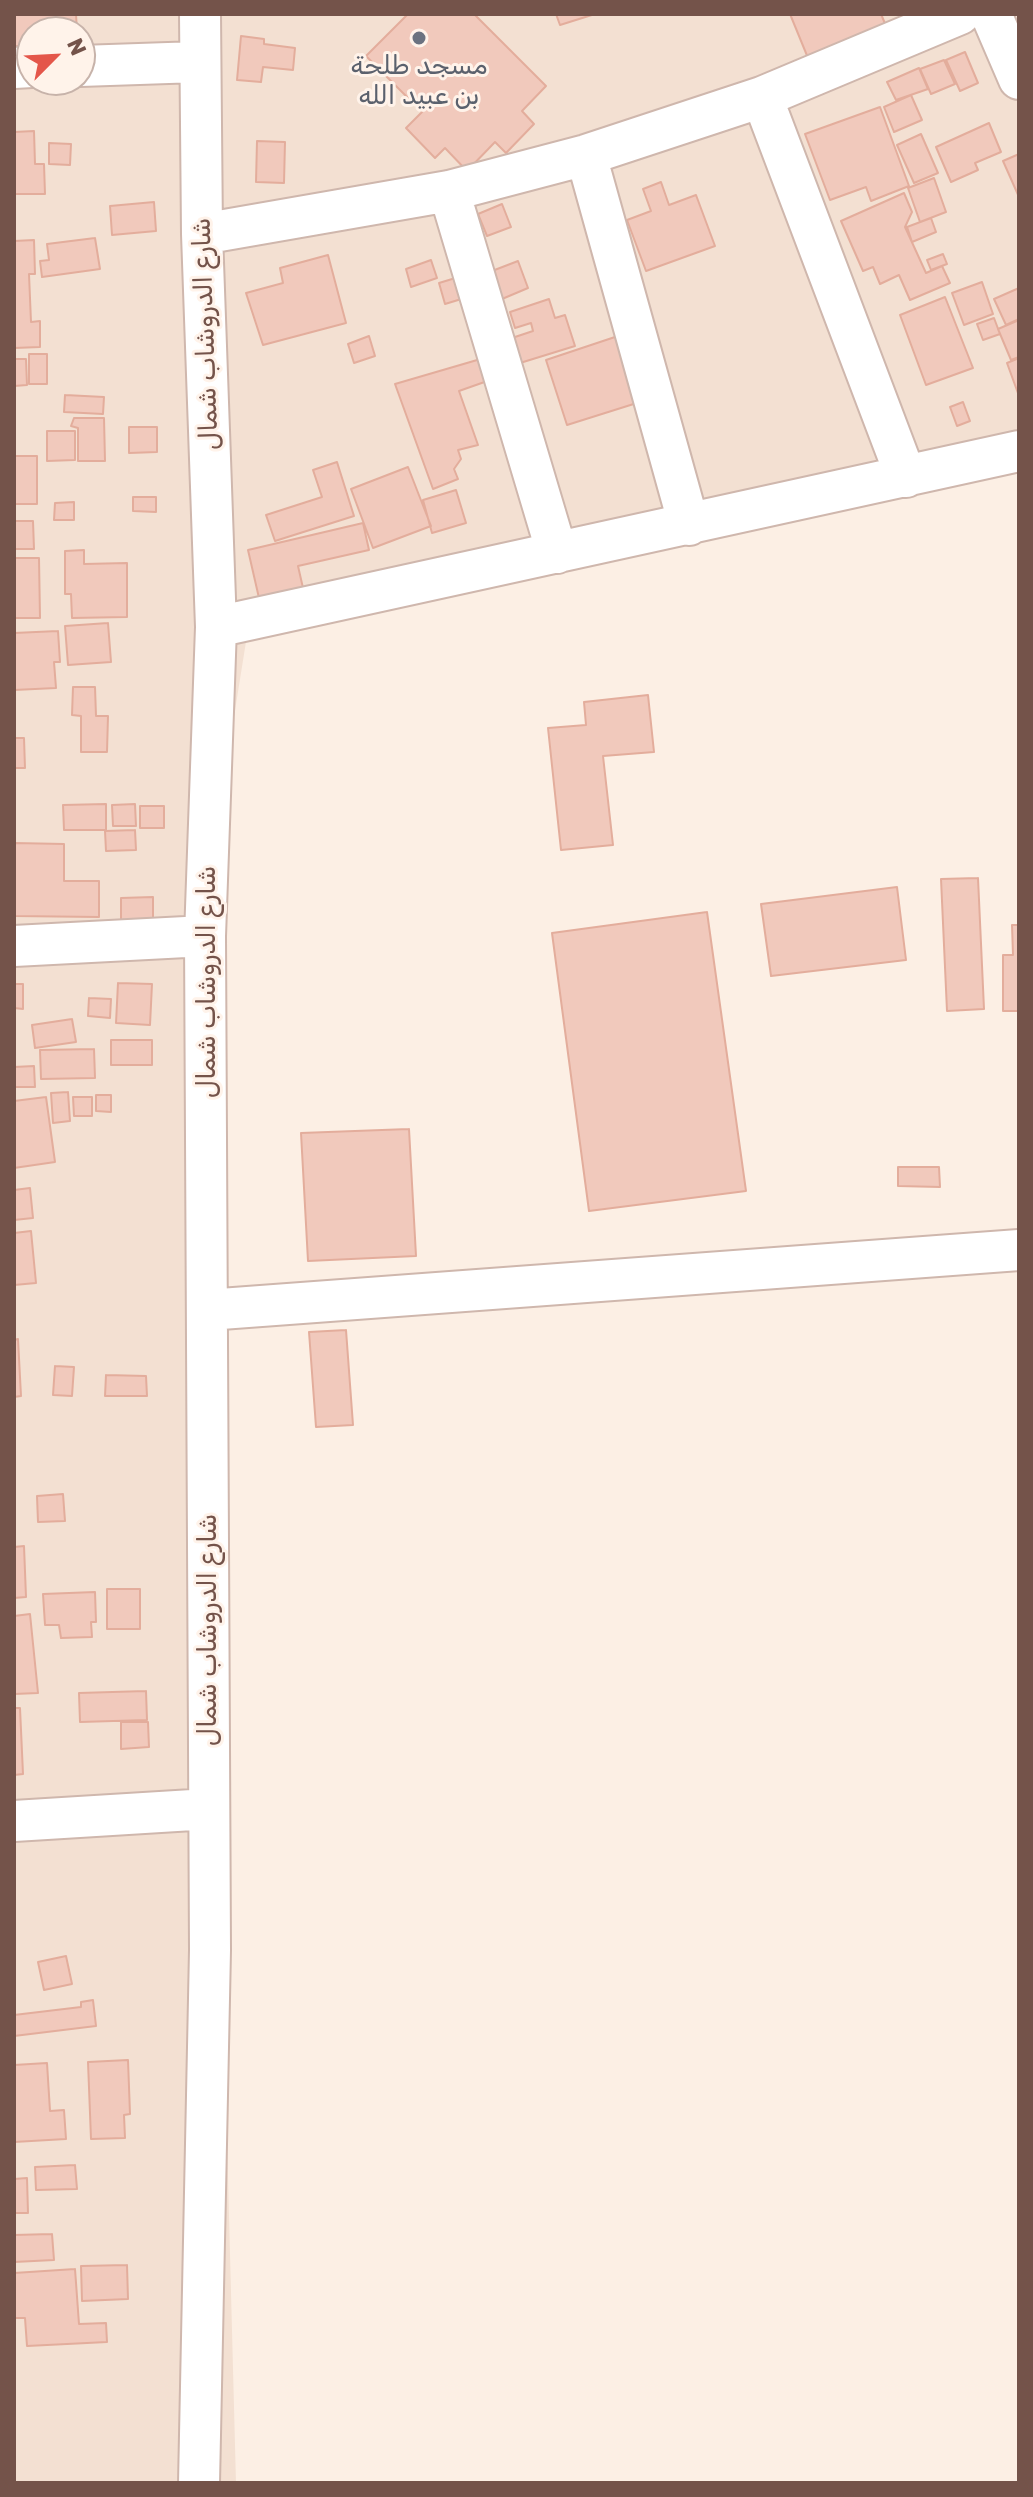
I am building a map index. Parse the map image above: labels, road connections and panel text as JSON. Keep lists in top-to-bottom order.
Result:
{
  "streets": {
    "street": ["شارع الدروشاب شمال"]
  },
  "places": ["مسجد طلحة بن عبيد الله"],
  "north": "top right"
}
